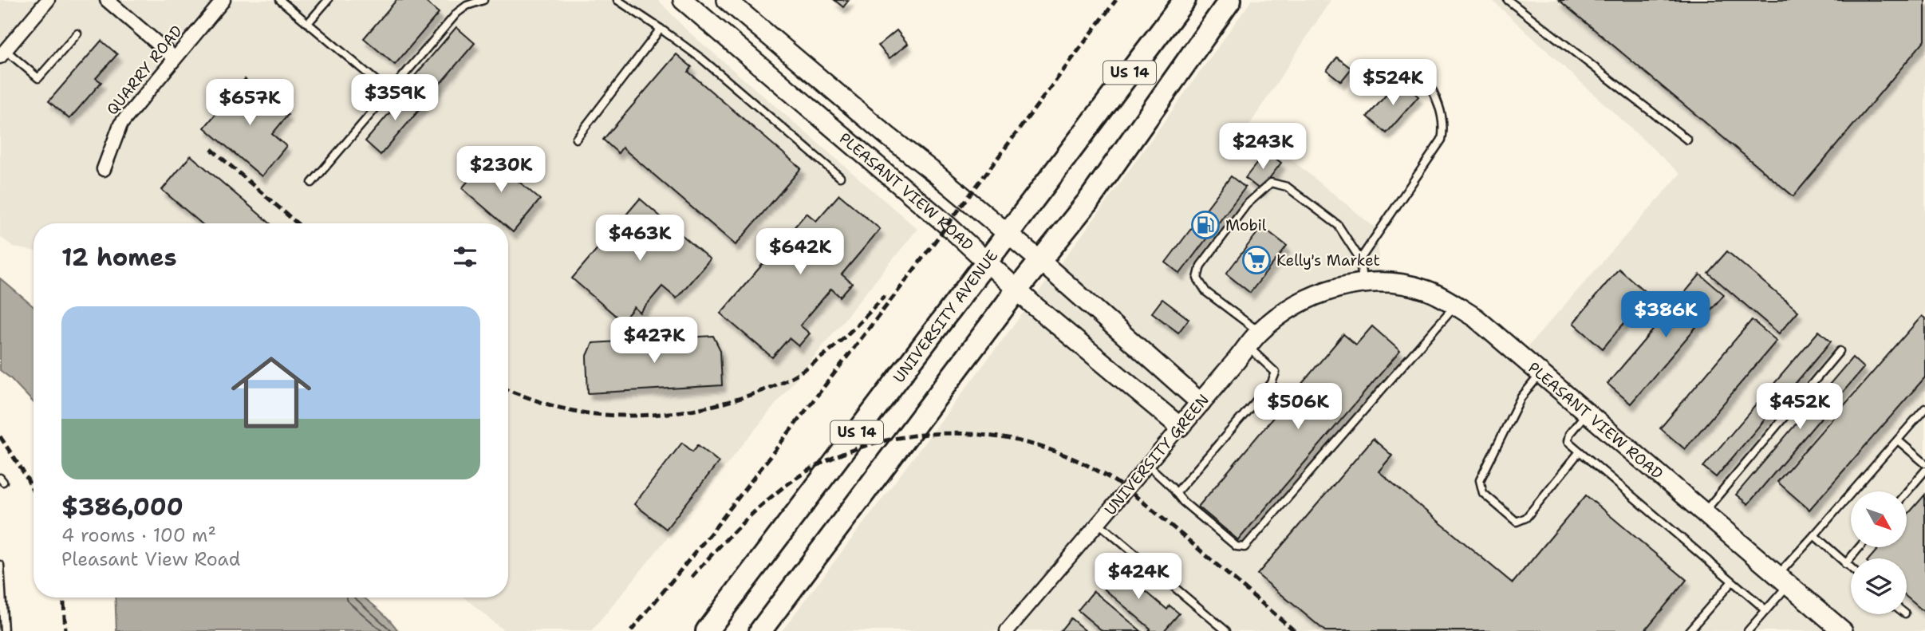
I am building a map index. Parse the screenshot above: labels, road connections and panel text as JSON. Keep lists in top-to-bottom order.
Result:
{
  "streets": {
    "main road": ["US 14", "UNIVERSITY AVENUE"],
    "street": ["QUARRY ROAD", "PLEASANT VIEW ROAD", "UNIVERSITY GREEN"]
  },
  "crossings": [
    ["US 14", "PLEASANT VIEW ROAD"],
    ["PLEASANT VIEW ROAD", "UNIVERSITY AVENUE"],
    ["PLEASANT VIEW ROAD", "UNIVERSITY GREEN"]
  ],
  "places": {
    "fuel station": ["Mobil"],
    "supermarket": ["Kelly's Market"]
  },
  "north": "bottom right",
  "page": {
    "price": [
      "$524K",
      "$359K",
      "$657K",
      "$243K",
      "$230K",
      "$463K",
      "$642K",
      "$386K",
      "$427K",
      "$506K",
      "$452K",
      "$424K"
    ],
    "heading": "12 homes",
    "list": [
      {
        "name": "$386,000",
        "note": "4 rooms · 100 m² · Pleasant View Road"
      }
    ]
  }
}
